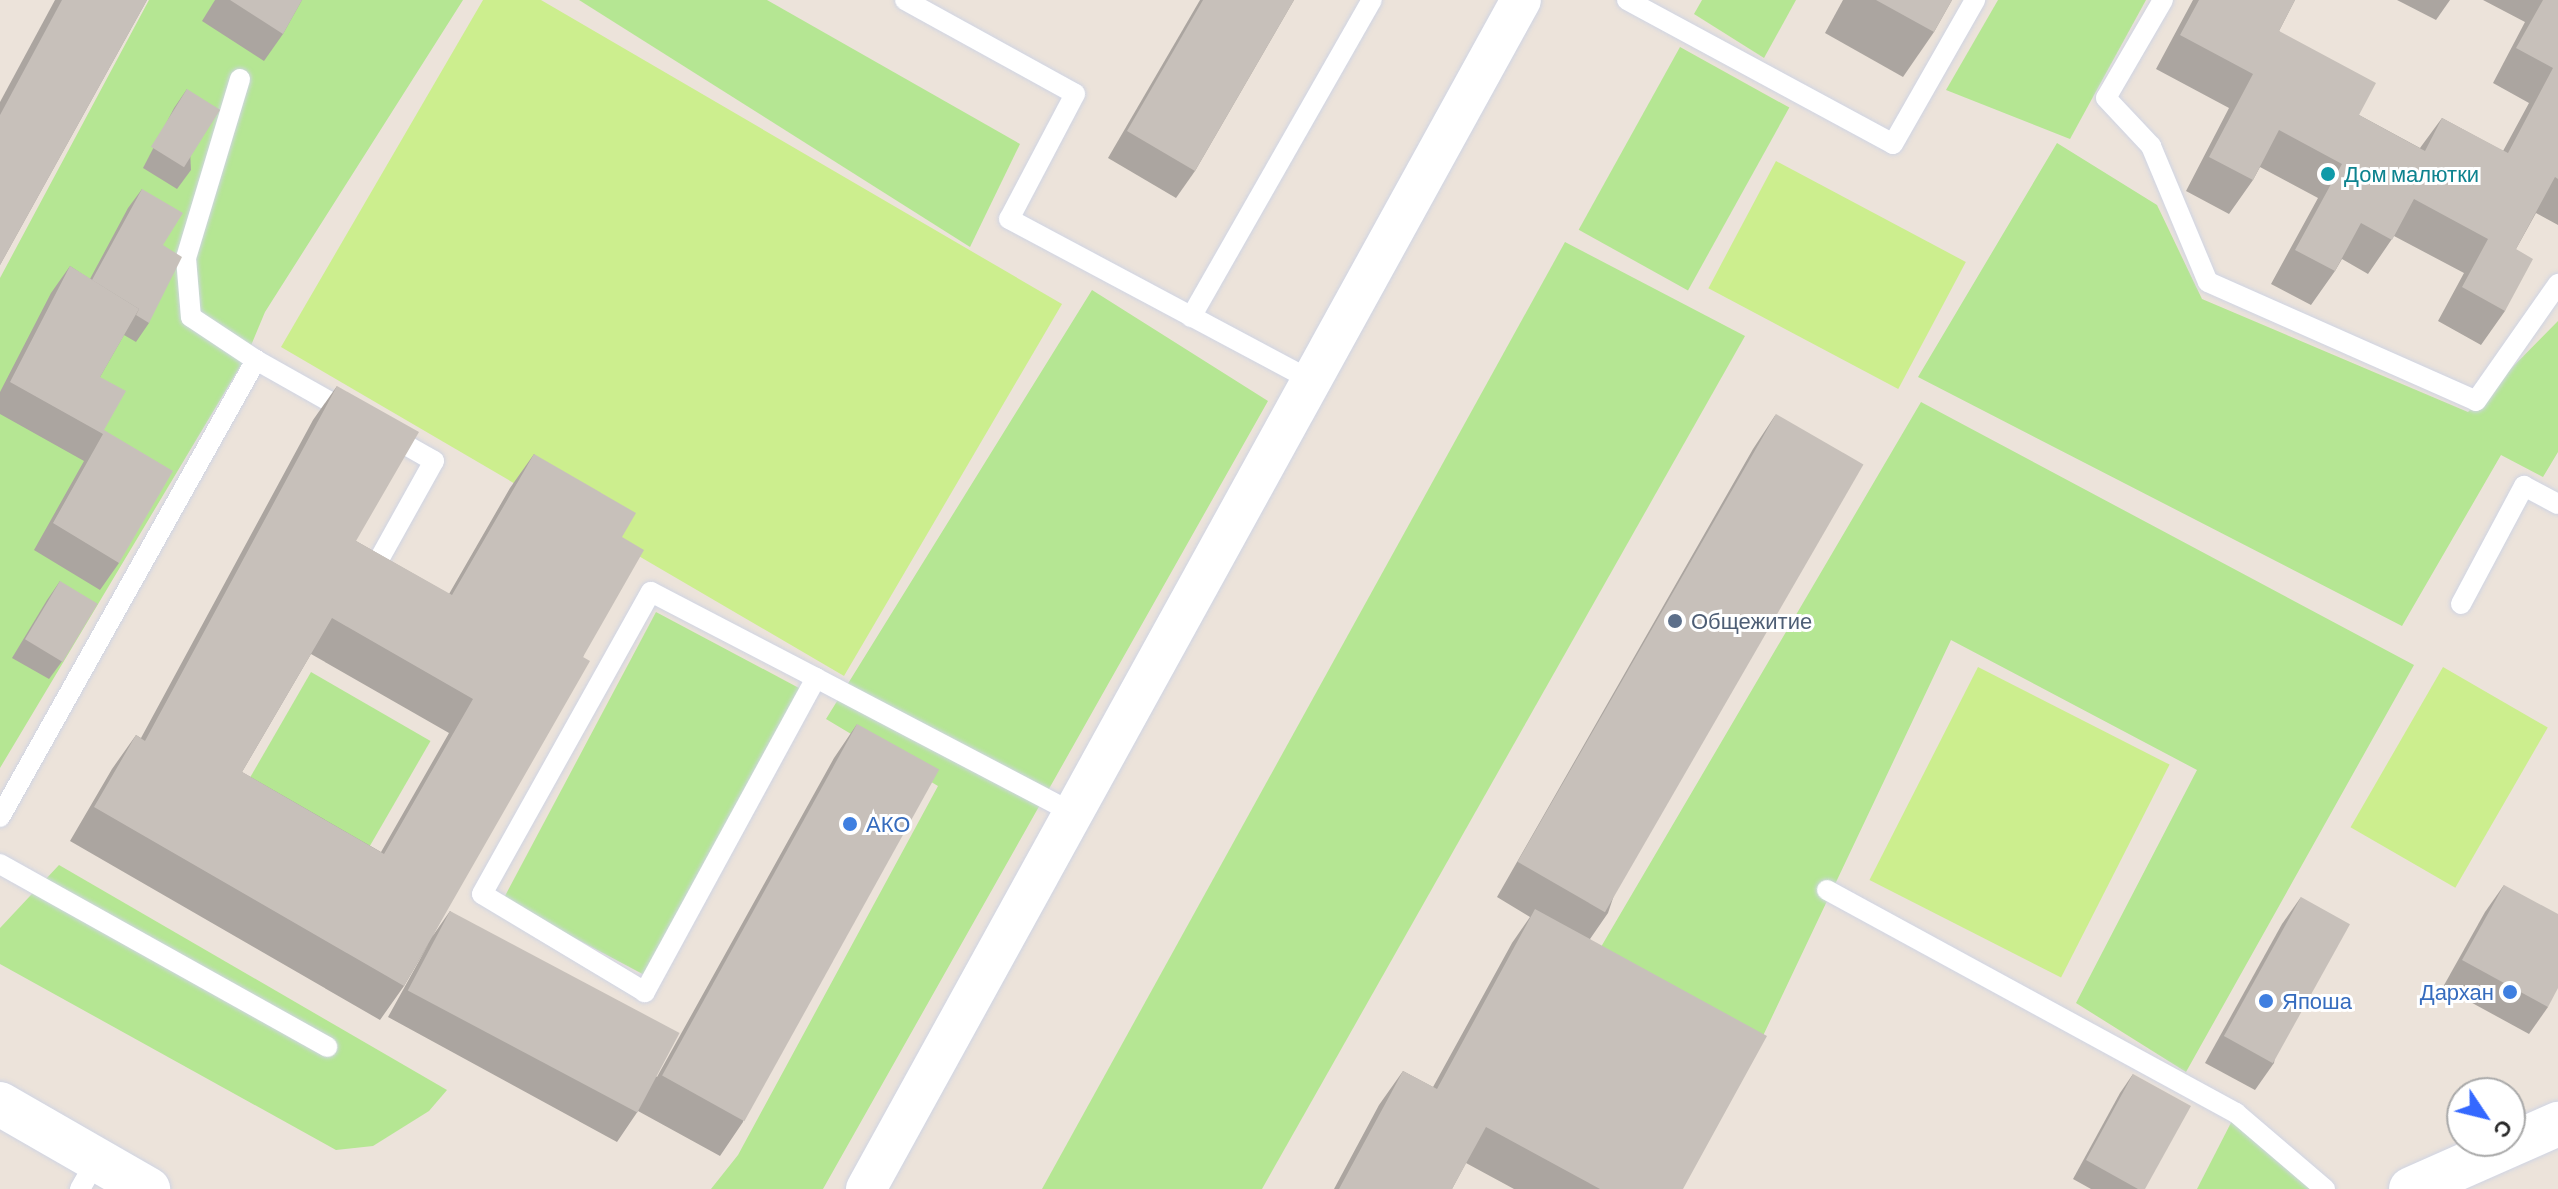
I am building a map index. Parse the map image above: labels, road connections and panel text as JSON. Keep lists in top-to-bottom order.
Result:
{
  "places": [
    "Дом малютки",
    "Общежитие",
    "АКО",
    "Дархан",
    "Япоша"
  ],
  "north": "bottom right"
}
